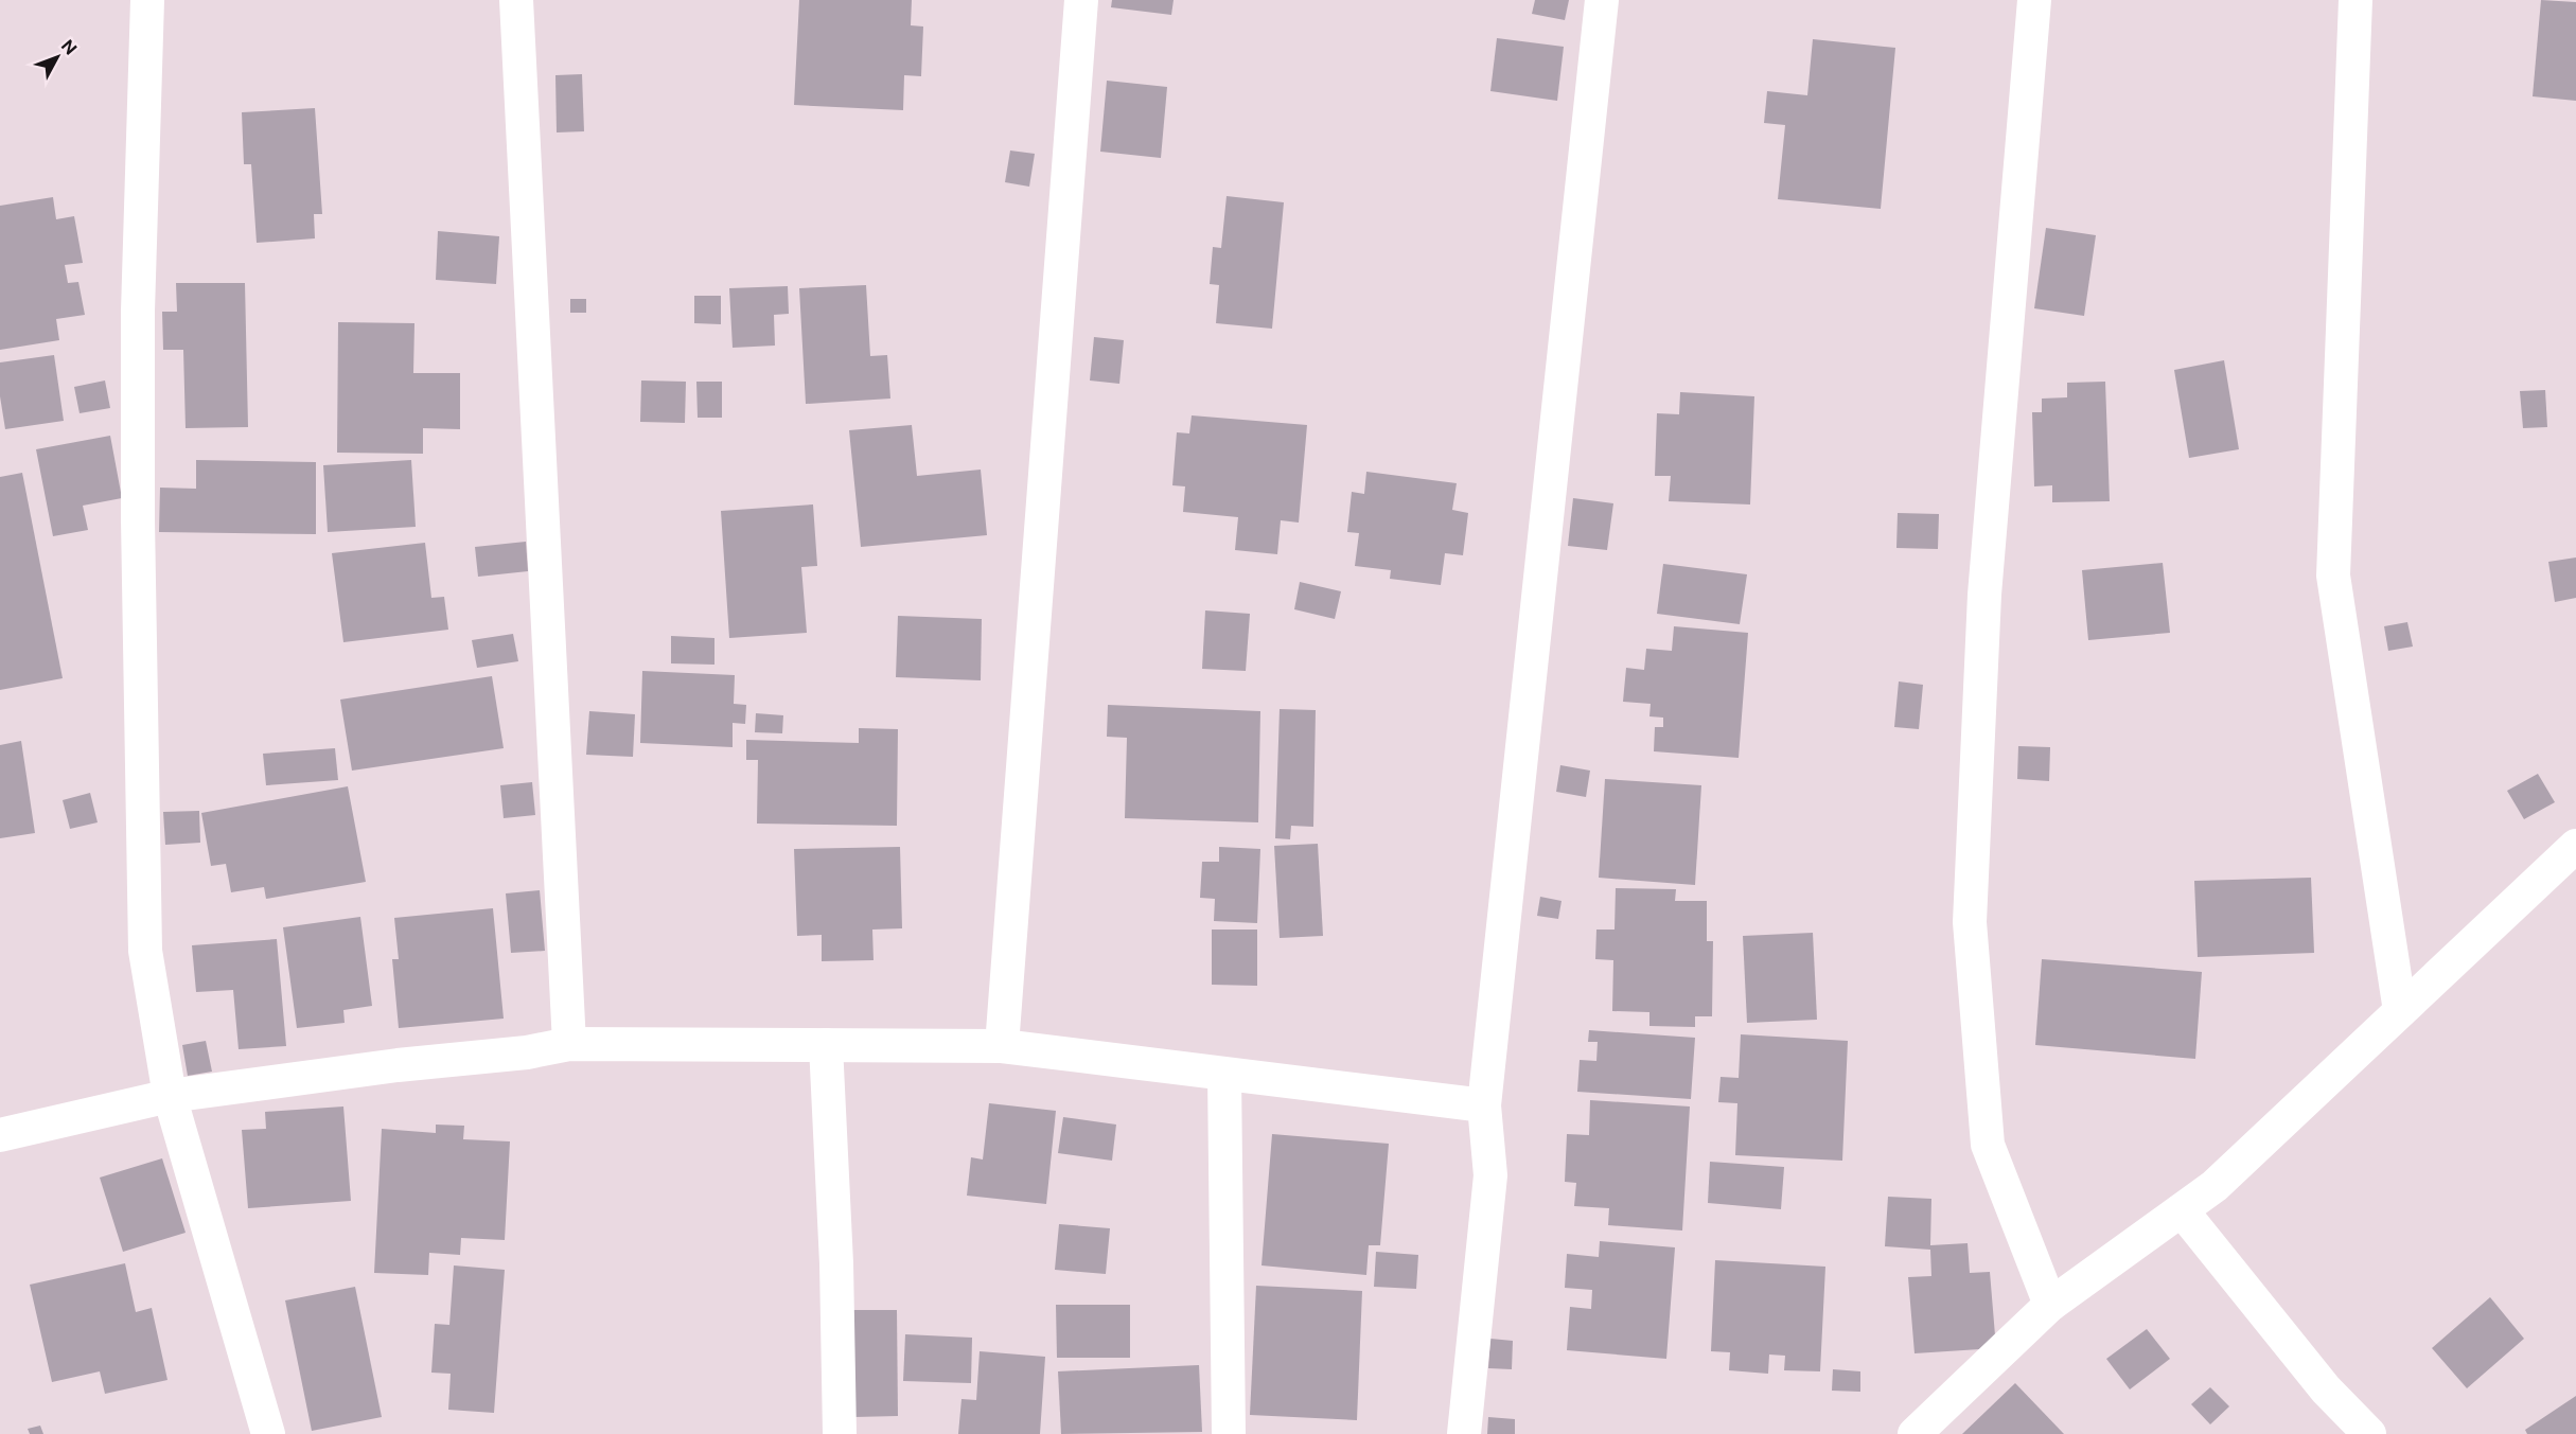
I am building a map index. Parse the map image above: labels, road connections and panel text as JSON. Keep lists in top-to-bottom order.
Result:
{
  "north": "top right"
}
